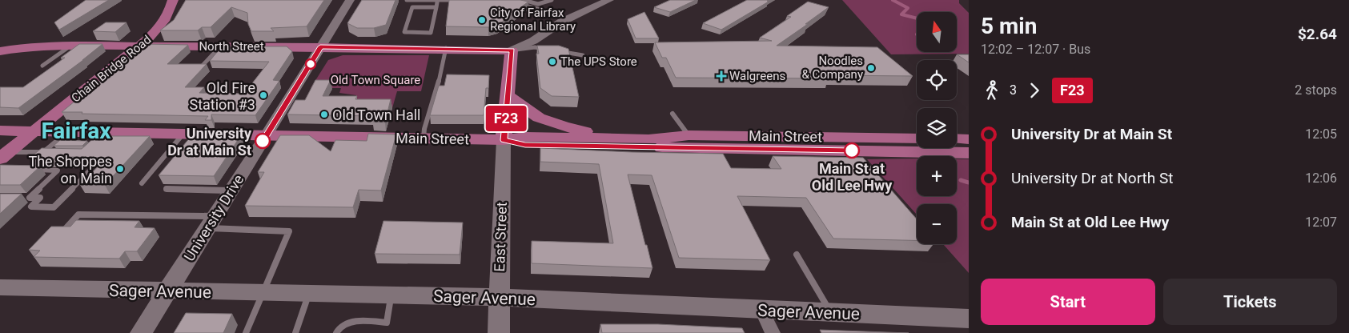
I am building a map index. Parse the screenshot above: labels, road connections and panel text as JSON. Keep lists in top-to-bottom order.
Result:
{
  "streets": {
    "main road": ["North Street", "Chain Bridge Road", "Main Street"],
    "street": ["University Drive", "East Street", "Sager Avenue"]
  },
  "crossings": [
    ["North Street", "Chain Bridge Road"],
    ["North Street", "University Drive"],
    ["Chain Bridge Road", "Main Street"],
    ["Main Street", "University Drive"],
    ["Main Street", "East Street"],
    ["University Drive", "Sager Avenue"],
    ["East Street", "Sager Avenue"]
  ],
  "districts": ["Fairfax"],
  "parks": ["Old Town Square"],
  "places": {
    "other": [
      "City of Fairfax Regional Library",
      "The UPS Store",
      "Noodles & Company",
      "Old Fire Station #3",
      "Old Town Hall",
      "University Dr at Main St",
      "Main St at Old Lee Hwy",
      "The Shoppes on Main"
    ],
    "health": ["Walgreens"]
  },
  "lines": ["bus line F23"],
  "north": "top",
  "page": {
    "on_map": "F23",
    "heading": ["5 min", "12:02 – 12:07 · Bus", "$2.64"],
    "map_buttons": ["+", "−"],
    "legs": ["3", "F23", "2 stops"],
    "list": [
      {
        "name": "University Dr at Main St",
        "value": "12:05"
      },
      {
        "name": "University Dr at North St",
        "value": "12:06"
      },
      {
        "name": "Main St at Old Lee Hwy",
        "value": "12:07"
      }
    ],
    "buttons": ["Start", "Tickets"]
  }
}
